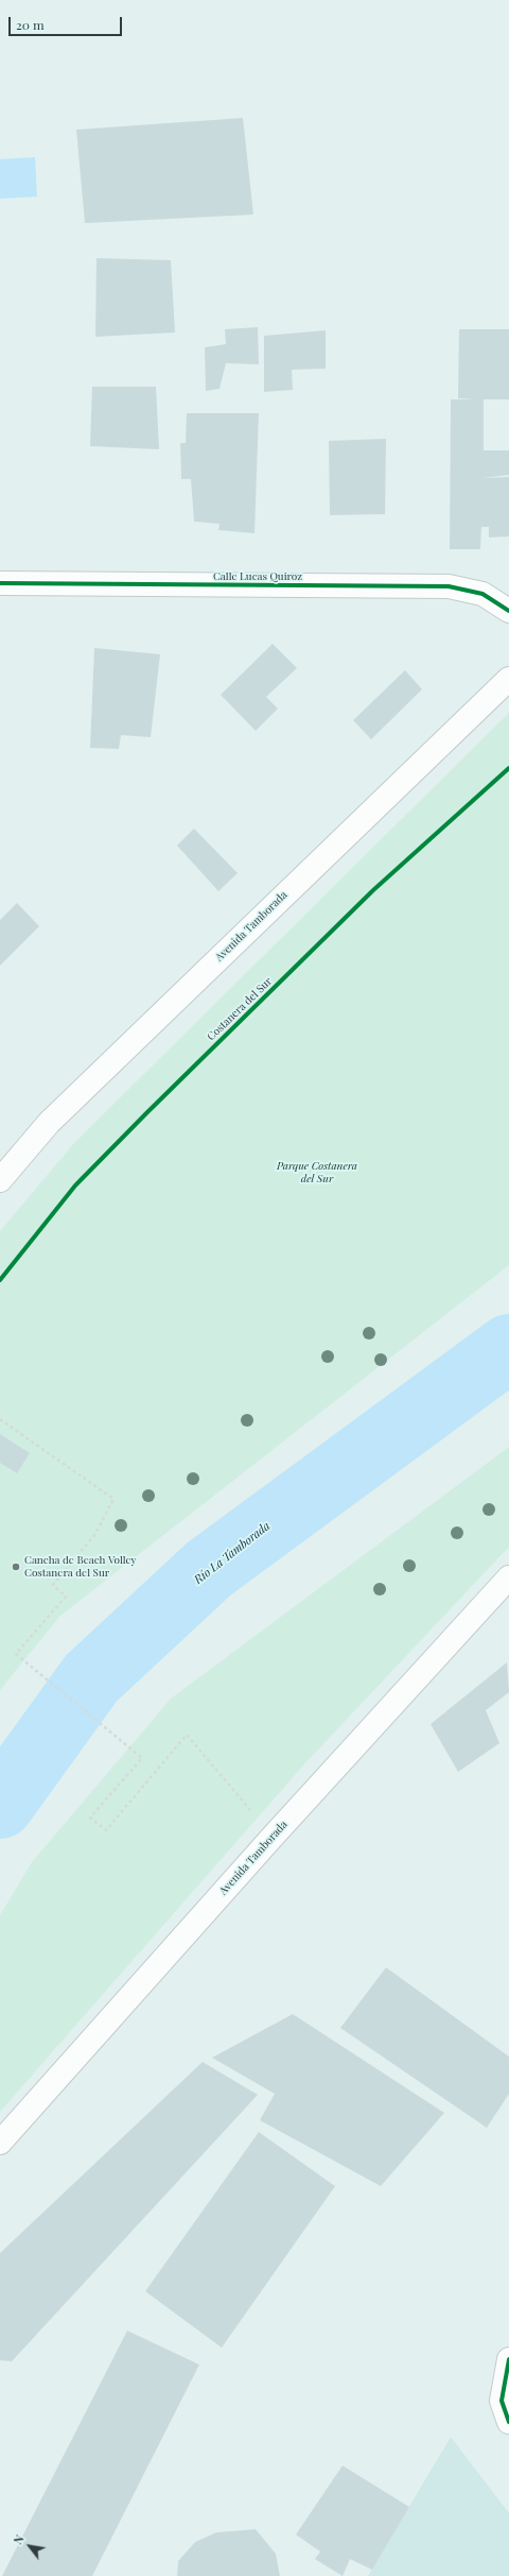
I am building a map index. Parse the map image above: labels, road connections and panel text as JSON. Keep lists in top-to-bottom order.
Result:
{
  "streets": {
    "main road": ["Calle Lucas Quiroz", "Avenida Tamborada"],
    "cycle path": ["Costanera del Sur"]
  },
  "water": ["Río La Tamborada"],
  "parks": ["Parque Costanera del Sur"],
  "places": ["Cancha de Beach Volley Costanera del Sur"],
  "scale_bar": "20 m",
  "north": "top left"
}
